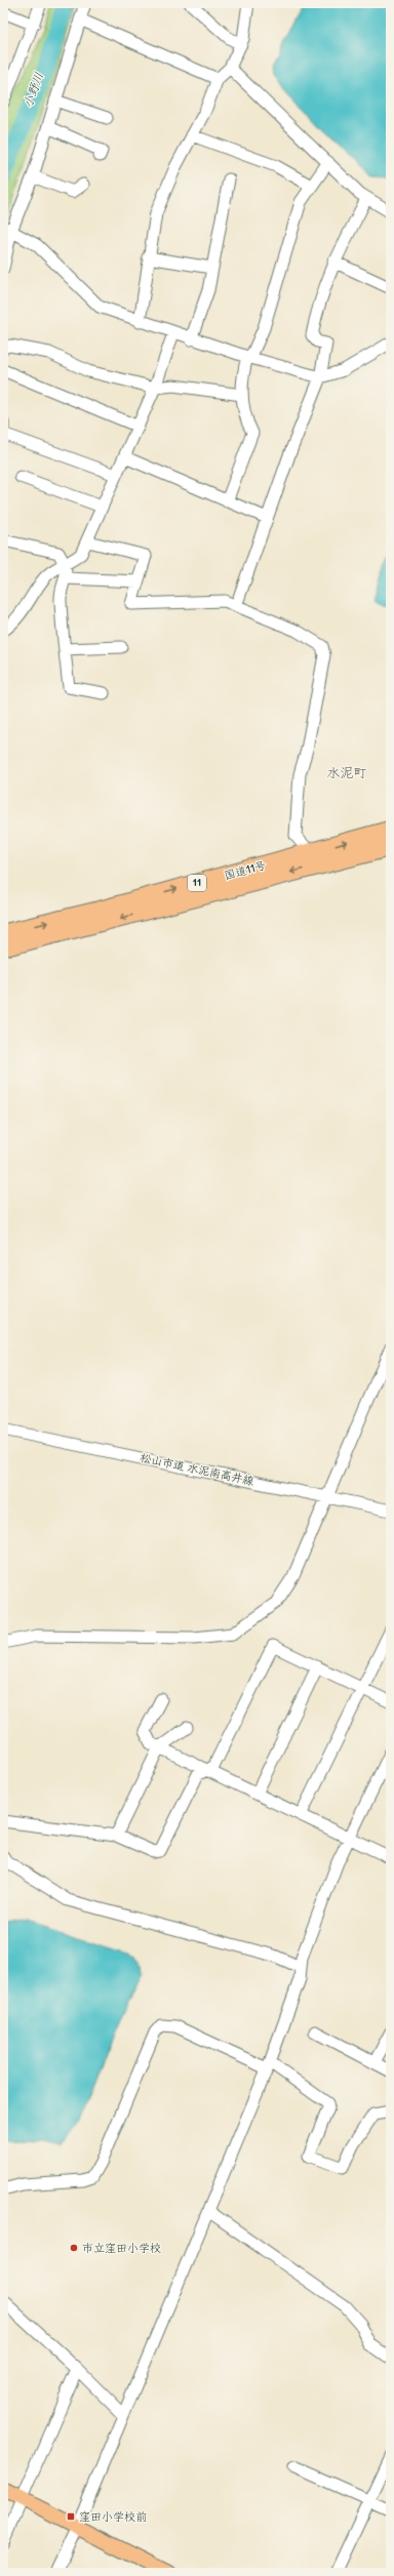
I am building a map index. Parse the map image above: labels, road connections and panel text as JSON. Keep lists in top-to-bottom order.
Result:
{
  "streets": {
    "highway": ["国道11号", "11"],
    "street": ["松山市道 水泥南高井線"]
  },
  "districts": ["水泥町"],
  "water": ["小野川"],
  "places": {
    "other": ["市立窪田小学校"],
    "transit": ["窪田小学校前"]
  }
}
